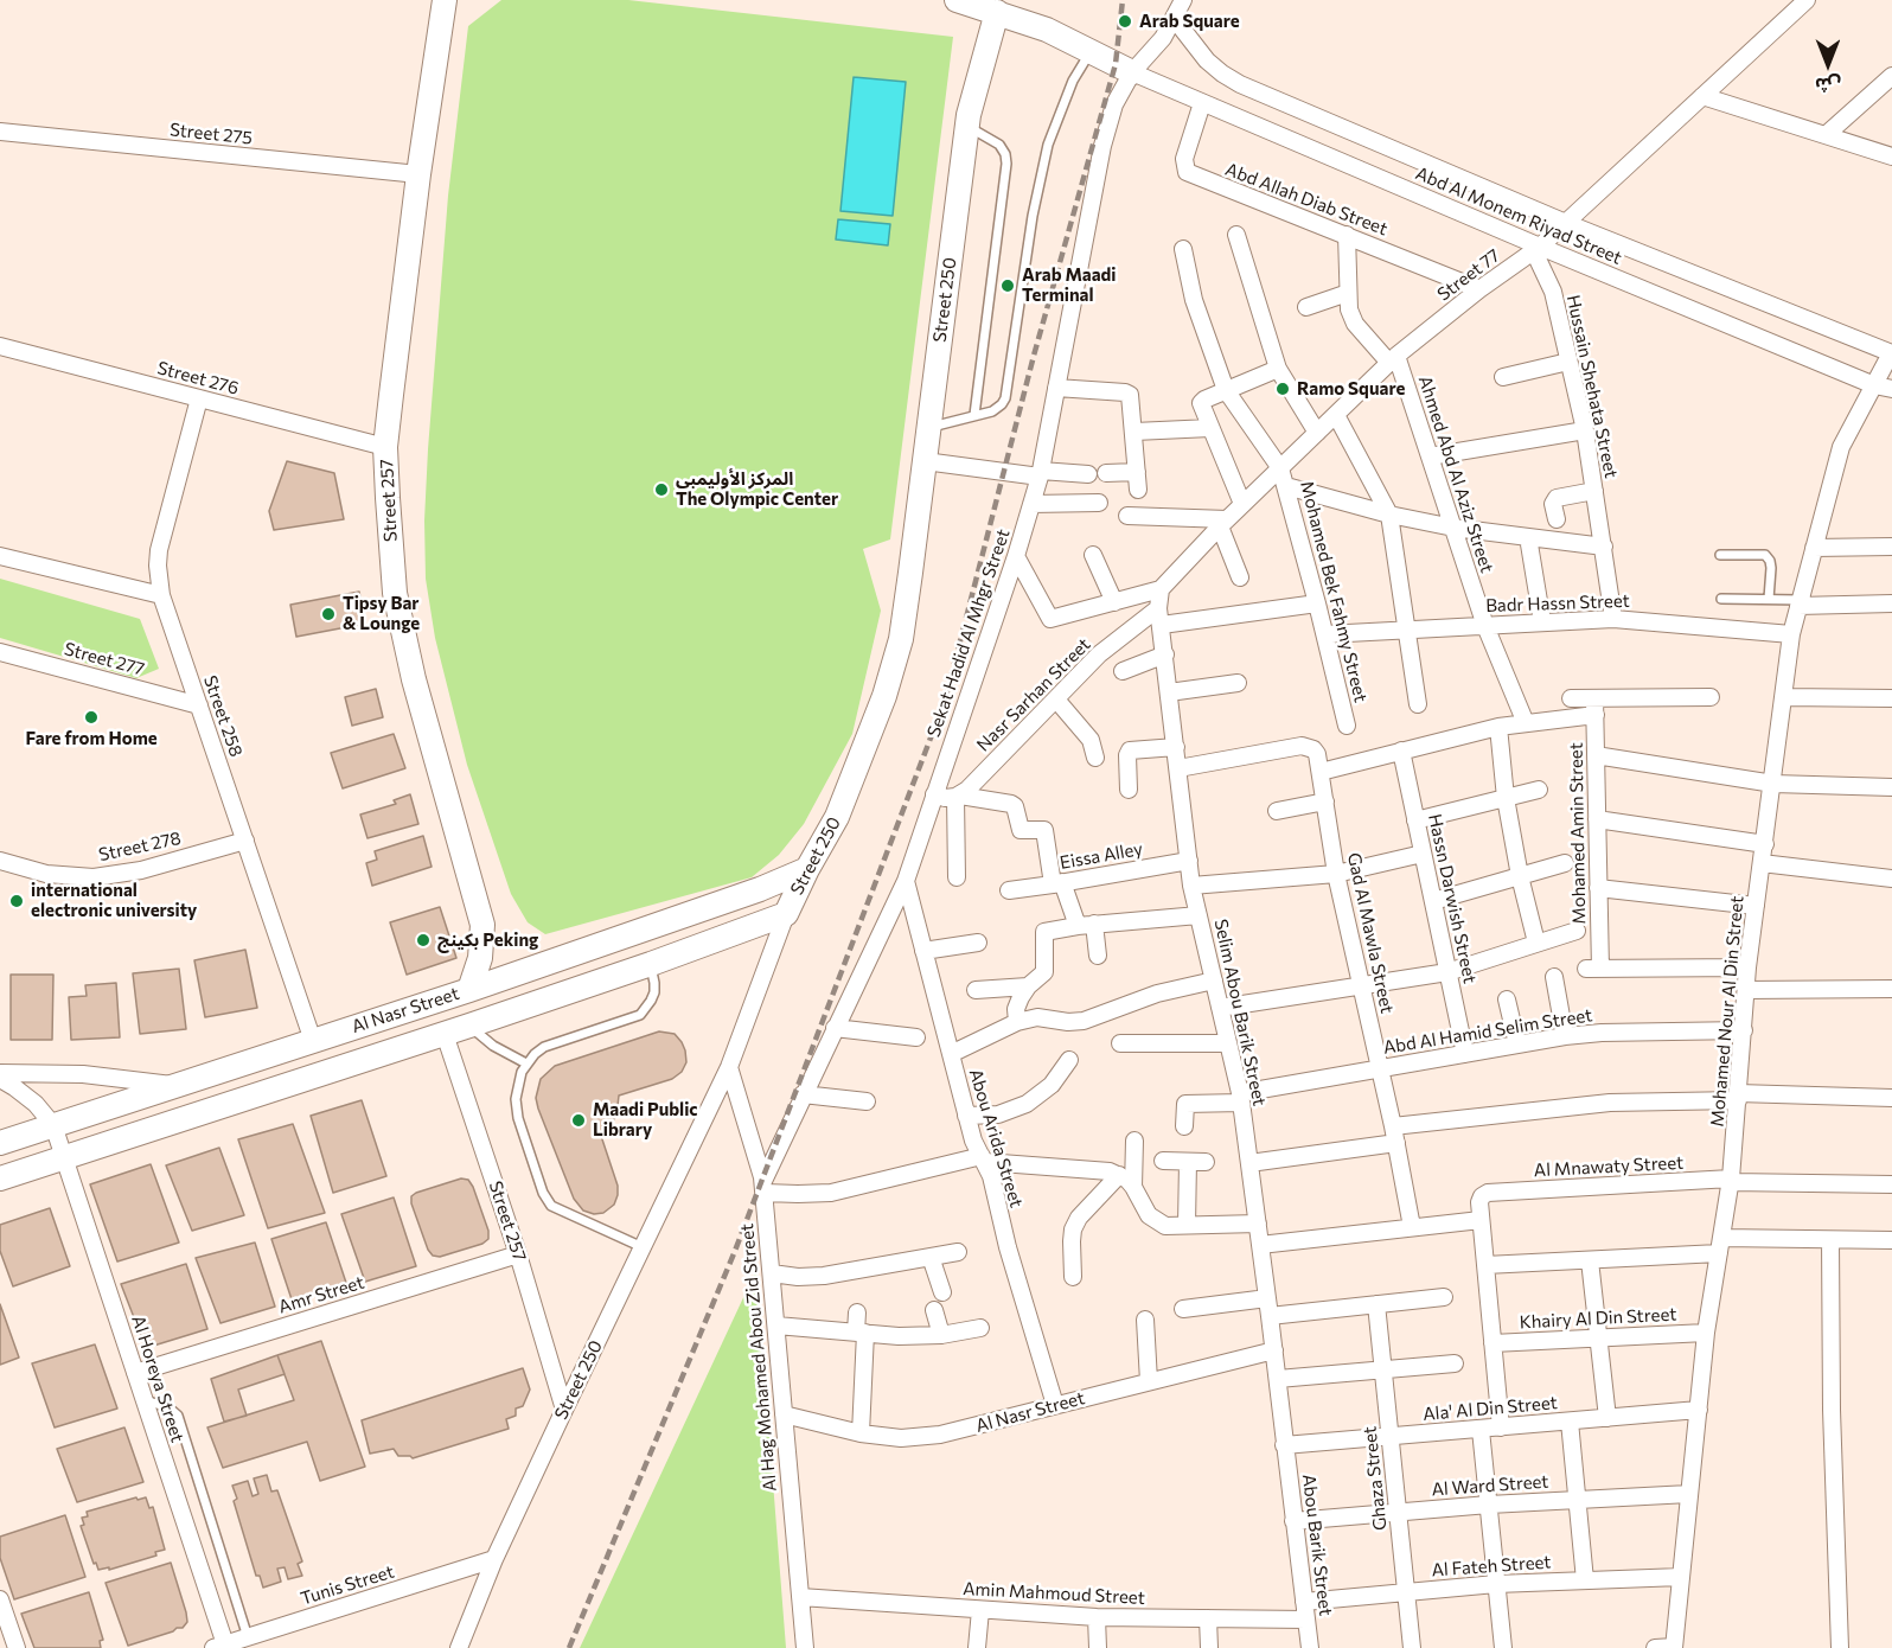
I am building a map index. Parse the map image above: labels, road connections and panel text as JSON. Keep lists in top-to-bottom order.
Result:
{
  "streets": {
    "street": [
      "Street 275",
      "Abd Allah Diab Street",
      "Abd Al Monem Riyad Street",
      "Street 77",
      "Street 250",
      "Street 276",
      "Hussain Shehata Street",
      "Ahmed Abd Al Aziz Street",
      "Street 257",
      "Mohamed Bek Fahmy Street",
      "Badr Hassn Street",
      "Sekat Hadid Al Mhgr Street",
      "Street 277",
      "Nasr Sarhan Street",
      "Street 258",
      "Mohamed Amin Street",
      "Street 278",
      "Eissa Alley",
      "Hassn Darwish Street",
      "Gad Al Mawla Street",
      "Al Nasr Street",
      "Mohamed Nour Al Din Street",
      "Selim Abou Barik Street",
      "Abd Al Hamid Selim Street",
      "Abou Arida Street",
      "Al Mnawaty Street",
      "Amr Street",
      "Khairy Al Din Street",
      "Al Hag Mohamed Abou Zid Street",
      "Al Horeya Street",
      "Ala' Al Din Street",
      "Ghaza Street",
      "Al Ward Street",
      "Abou Barik Street",
      "Al Fateh Street",
      "Tunis Street",
      "Amin Mahmoud Street"
    ]
  },
  "crossings": [
    ["Street 275", "Street 257"],
    ["Abd Allah Diab Street", "Abd Al Monem Riyad Street"],
    ["Abd Allah Diab Street", "Street 77"],
    ["Abd Al Monem Riyad Street", "Street 77"],
    ["Abd Al Monem Riyad Street", "Hussain Shehata Street"],
    ["Abd Al Monem Riyad Street", "Sekat Hadid Al Mhgr Street"],
    ["Abd Al Monem Riyad Street", "Mohamed Nour Al Din Street"],
    ["Street 77", "Hussain Shehata Street"],
    ["Street 77", "Ahmed Abd Al Aziz Street"],
    ["Street 77", "Mohamed Bek Fahmy Street"],
    ["Street 77", "Selim Abou Barik Street"],
    ["Street 250", "Street 257"],
    ["Street 250", "Al Nasr Street"],
    ["Street 250", "Al Hag Mohamed Abou Zid Street"],
    ["Street 250", "Tunis Street"],
    ["Street 276", "Street 257"],
    ["Street 276", "Street 258"],
    ["Hussain Shehata Street", "Badr Hassn Street"],
    ["Ahmed Abd Al Aziz Street", "Badr Hassn Street"],
    ["Street 257", "Al Nasr Street"],
    ["Street 257", "Amr Street"],
    ["Mohamed Bek Fahmy Street", "Badr Hassn Street"],
    ["Badr Hassn Street", "Mohamed Nour Al Din Street"],
    ["Sekat Hadid Al Mhgr Street", "Abou Arida Street"],
    ["Sekat Hadid Al Mhgr Street", "Al Hag Mohamed Abou Zid Street"],
    ["Street 277", "Street 258"],
    ["Nasr Sarhan Street", "Eissa Alley"],
    ["Nasr Sarhan Street", "Selim Abou Barik Street"],
    ["Street 258", "Street 278"],
    ["Street 258", "Al Nasr Street"],
    ["Mohamed Amin Street", "Mohamed Nour Al Din Street"],
    ["Eissa Alley", "Selim Abou Barik Street"],
    ["Hassn Darwish Street", "Abd Al Hamid Selim Street"],
    ["Gad Al Mawla Street", "Abd Al Hamid Selim Street"],
    ["Al Nasr Street", "Selim Abou Barik Street"],
    ["Al Nasr Street", "Abou Arida Street"],
    ["Al Nasr Street", "Al Hag Mohamed Abou Zid Street"],
    ["Al Nasr Street", "Al Horeya Street"],
    ["Mohamed Nour Al Din Street", "Abd Al Hamid Selim Street"],
    ["Mohamed Nour Al Din Street", "Al Mnawaty Street"],
    ["Mohamed Nour Al Din Street", "Khairy Al Din Street"],
    ["Mohamed Nour Al Din Street", "Ala' Al Din Street"],
    ["Mohamed Nour Al Din Street", "Al Ward Street"],
    ["Mohamed Nour Al Din Street", "Al Fateh Street"],
    ["Selim Abou Barik Street", "Abd Al Hamid Selim Street"],
    ["Selim Abou Barik Street", "Ala' Al Din Street"],
    ["Selim Abou Barik Street", "Abou Barik Street"],
    ["Amr Street", "Al Horeya Street"],
    ["Al Hag Mohamed Abou Zid Street", "Amin Mahmoud Street"],
    ["Al Horeya Street", "Tunis Street"],
    ["Ala' Al Din Street", "Ghaza Street"],
    ["Ala' Al Din Street", "Abou Barik Street"],
    ["Ghaza Street", "Al Ward Street"],
    ["Ghaza Street", "Al Fateh Street"],
    ["Al Ward Street", "Abou Barik Street"],
    ["Abou Barik Street", "Al Fateh Street"],
    ["Abou Barik Street", "Amin Mahmoud Street"]
  ],
  "places": [
    "Arab Square",
    "Arab Maadi Terminal",
    "Ramo Square",
    "المركز الأوليمبى The Olympic Center",
    "Tipsy Bar & Lounge",
    "Fare from Home",
    "international electronic university",
    "بكينج Peking",
    "Maadi Public Library"
  ],
  "north": "bottom"
}
